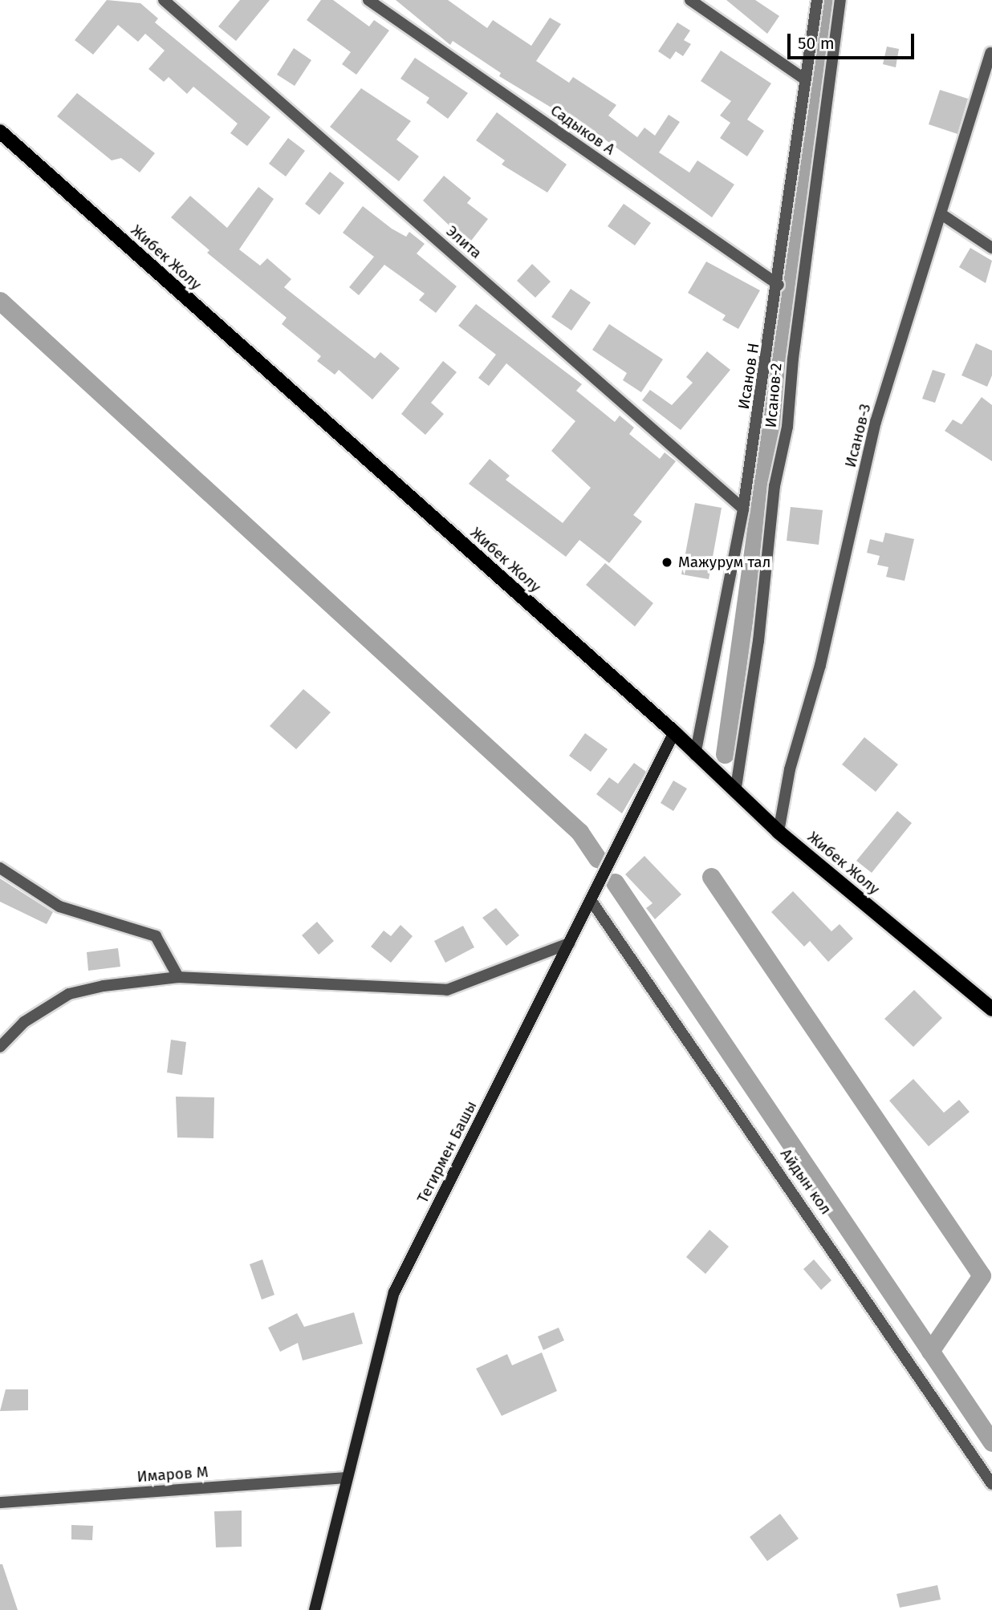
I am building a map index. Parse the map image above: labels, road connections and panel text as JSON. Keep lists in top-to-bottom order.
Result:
{
  "streets": {
    "main road": ["Жибек Жолу"],
    "street": [
      "Садыков А",
      "Элита",
      "Исанов Н",
      "Исанов-2",
      "Исанов-3",
      "Тегирмен Башы",
      "Айдын кол",
      "Имаров М"
    ]
  },
  "crossings": [
    ["Садыков А", "Исанов Н"],
    ["Элита", "Исанов Н"],
    ["Жибек Жолу", "Исанов Н"],
    ["Жибек Жолу", "Исанов-2"],
    ["Жибек Жолу", "Исанов-3"],
    ["Жибек Жолу", "Тегирмен Башы"],
    ["Тегирмен Башы", "Айдын кол"],
    ["Тегирмен Башы", "Имаров М"]
  ],
  "places": ["Мажурум тал"],
  "scale_bar": "50 m"
}
